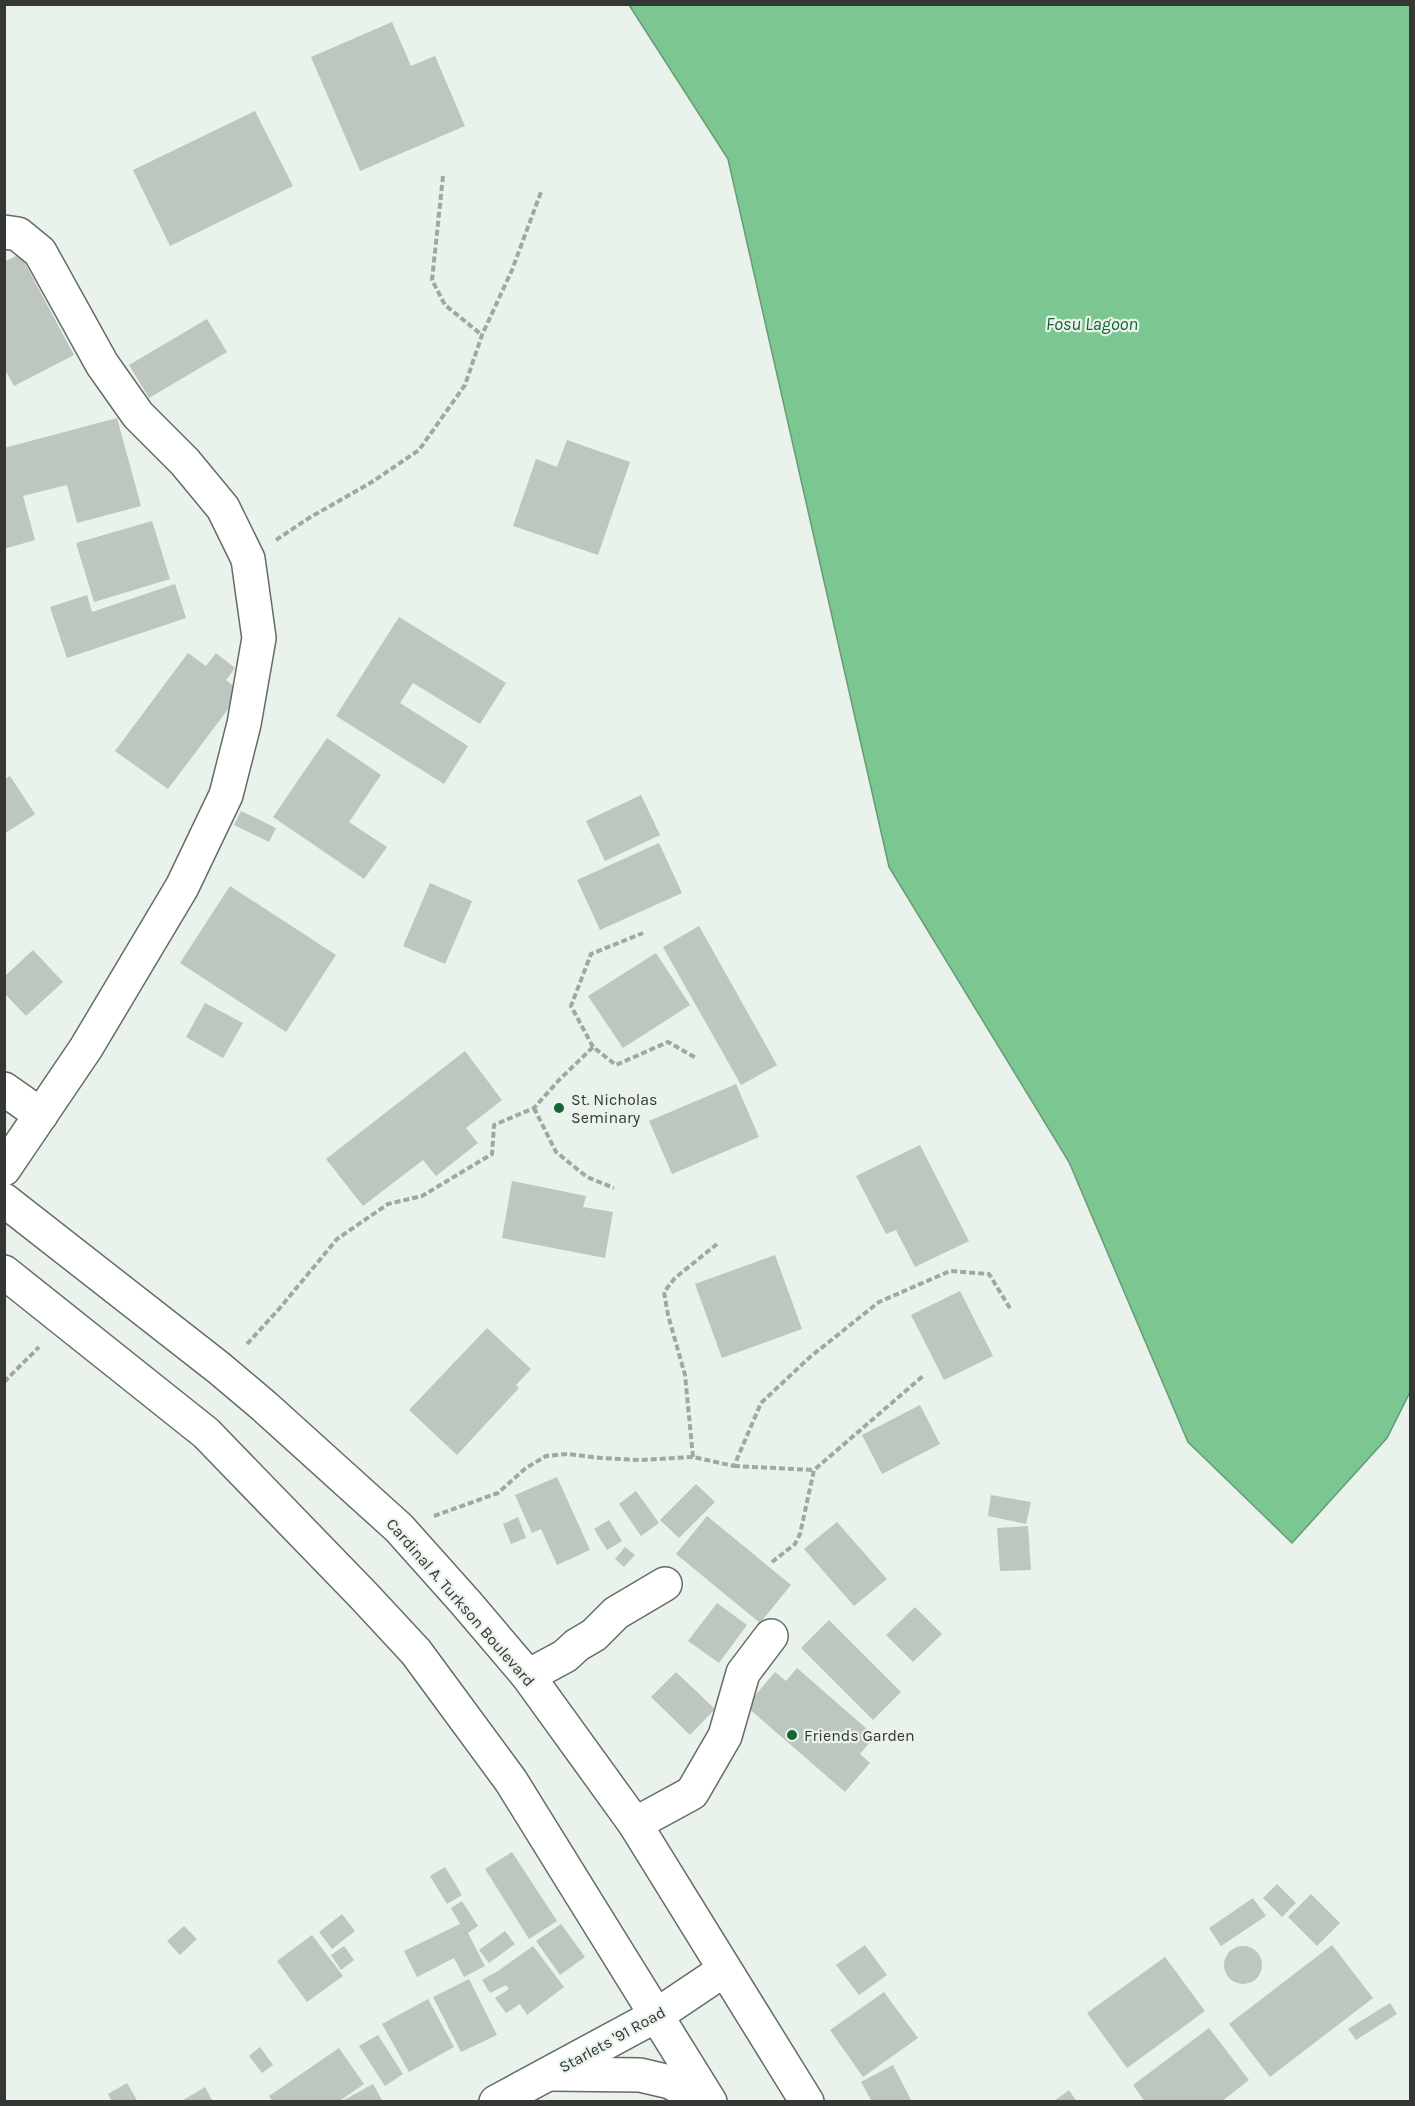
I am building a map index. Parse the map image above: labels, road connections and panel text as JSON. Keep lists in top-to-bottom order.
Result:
{
  "streets": {
    "street": ["Cardinal A. Turkson Boulevard", "Starlets '91 Road"]
  },
  "crossings": [
    ["Cardinal A. Turkson Boulevard", "Starlets '91 Road"]
  ],
  "water": ["Fosu Lagoon"],
  "places": ["St. Nicholas Seminary", "Friends Garden"]
}
